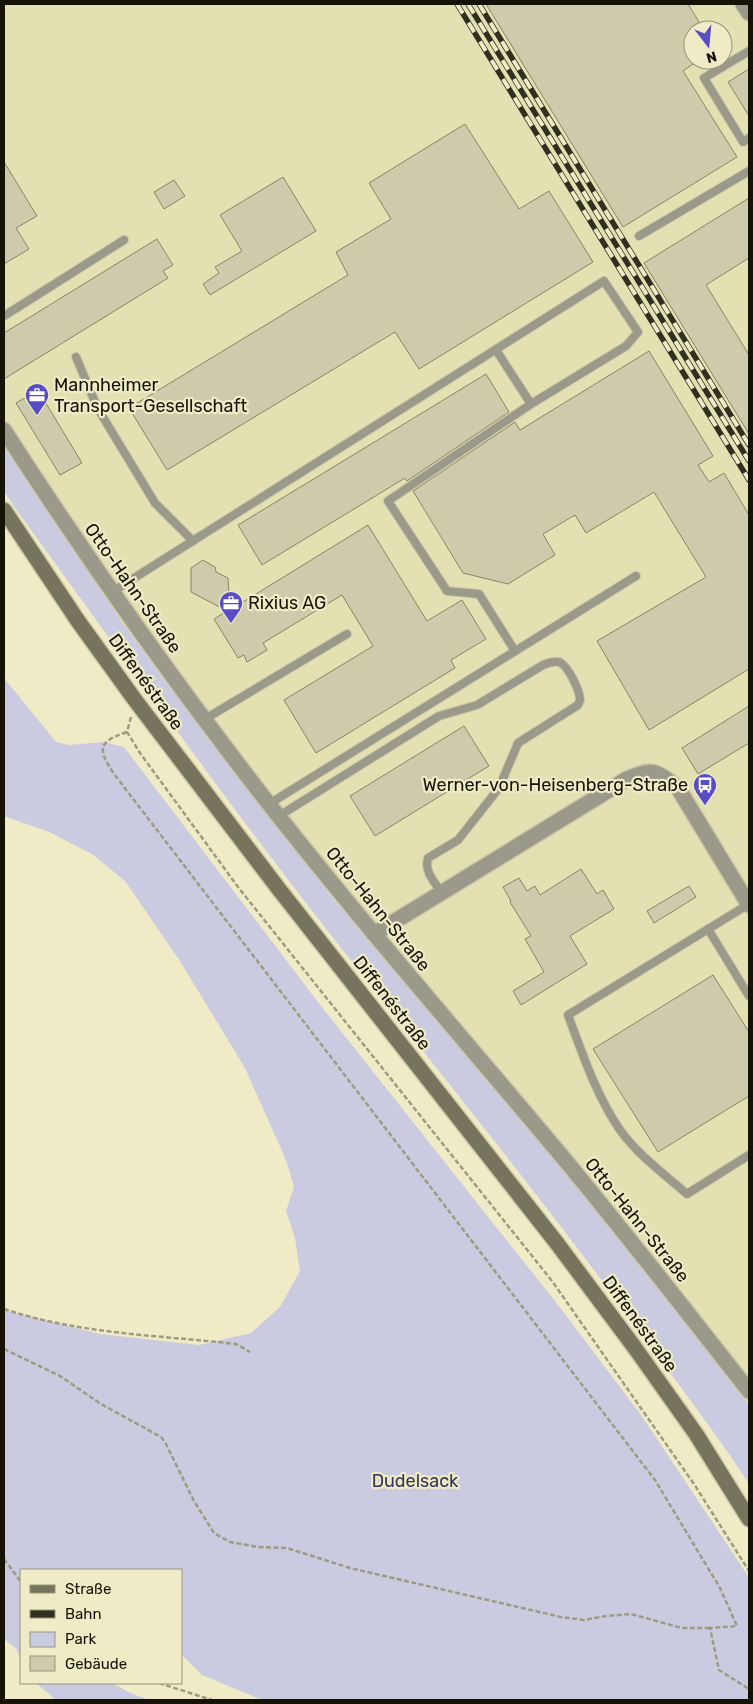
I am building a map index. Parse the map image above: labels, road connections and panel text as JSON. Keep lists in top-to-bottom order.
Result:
{
  "streets": {
    "main road": ["Diffenéstraße"],
    "street": ["Otto-Hahn-Straße"]
  },
  "parks": ["Dudelsack"],
  "places": {
    "office": ["Mannheimer Transport-Gesellschaft", "Rixius AG"],
    "bus stop": ["Werner-von-Heisenberg-Straße"]
  },
  "legend": [
    "Straße",
    "Bahn",
    "Park",
    "Gebäude"
  ],
  "north": "bottom"
}
